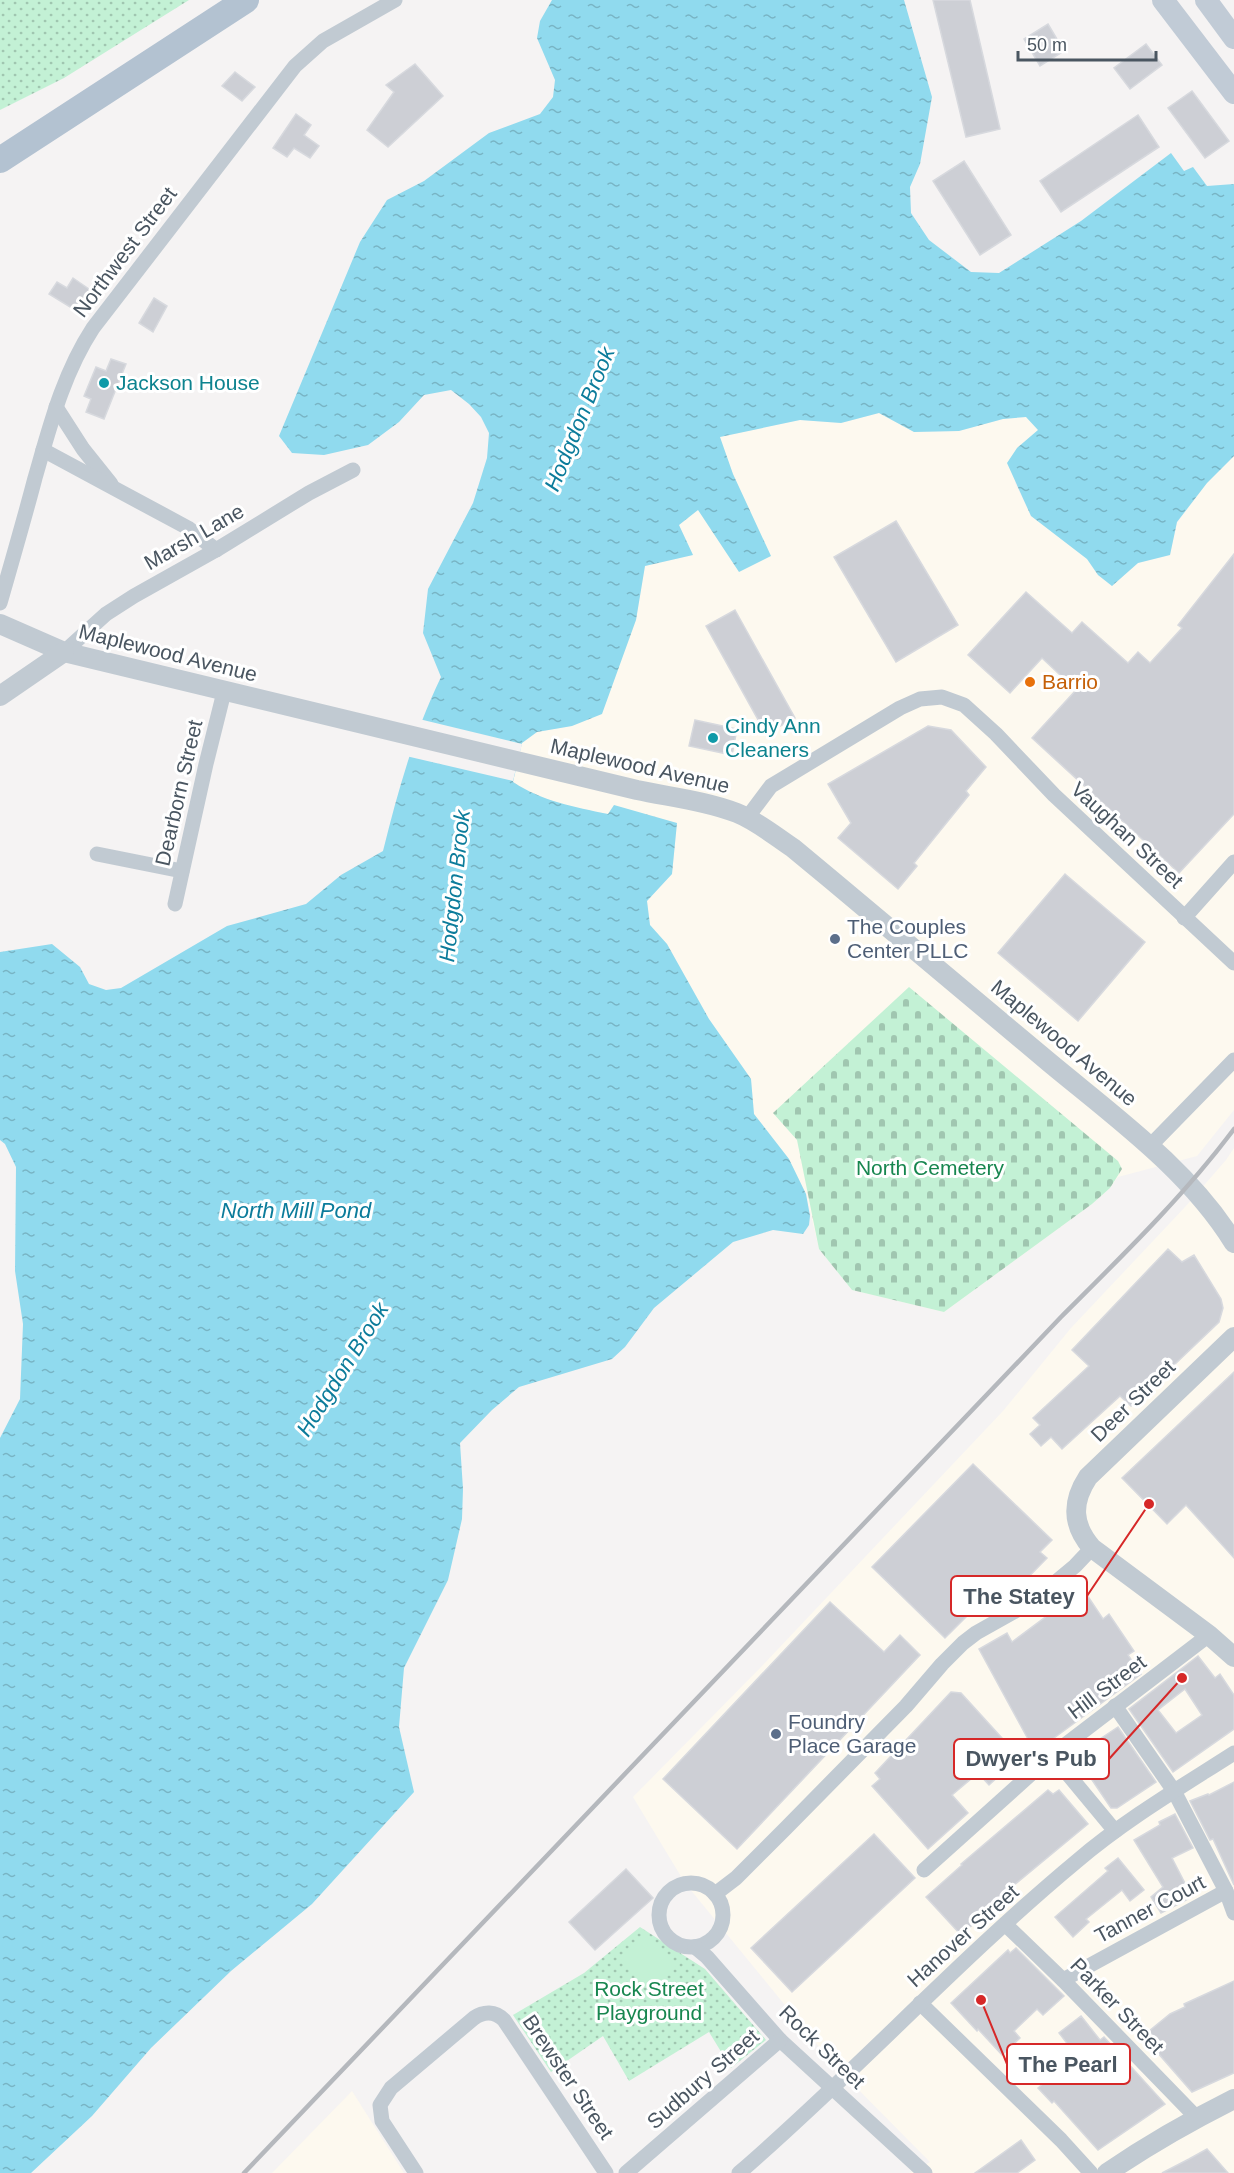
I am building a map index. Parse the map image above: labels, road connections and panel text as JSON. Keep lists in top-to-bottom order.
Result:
{
  "streets": {
    "street": [
      "Northwest Street",
      "Marsh Lane",
      "Maplewood Avenue",
      "Dearborn Street",
      "Vaughan Street",
      "Deer Street",
      "Hill Street",
      "Tanner Court",
      "Hanover Street",
      "Parker Street",
      "Rock Street",
      "Brewster Street",
      "Sudbury Street"
    ]
  },
  "crossings": [
    ["Marsh Lane", "Maplewood Avenue"],
    ["Maplewood Avenue", "Dearborn Street"],
    ["Maplewood Avenue", "Vaughan Street"],
    ["Tanner Court", "Parker Street"],
    ["Hanover Street", "Parker Street"],
    ["Hanover Street", "Rock Street"],
    ["Rock Street", "Sudbury Street"]
  ],
  "water": ["Hodgdon Brook", "North Mill Pond"],
  "parks": ["North Cemetery", "Rock Street Playground"],
  "places": [
    "Jackson House",
    "Barrio",
    "Cindy Ann Cleaners",
    "The Couples Center PLLC",
    "The Statey",
    "Dwyer's Pub",
    "Foundry Place Garage",
    "The Pearl"
  ],
  "scale_bar": "50 m"
}
